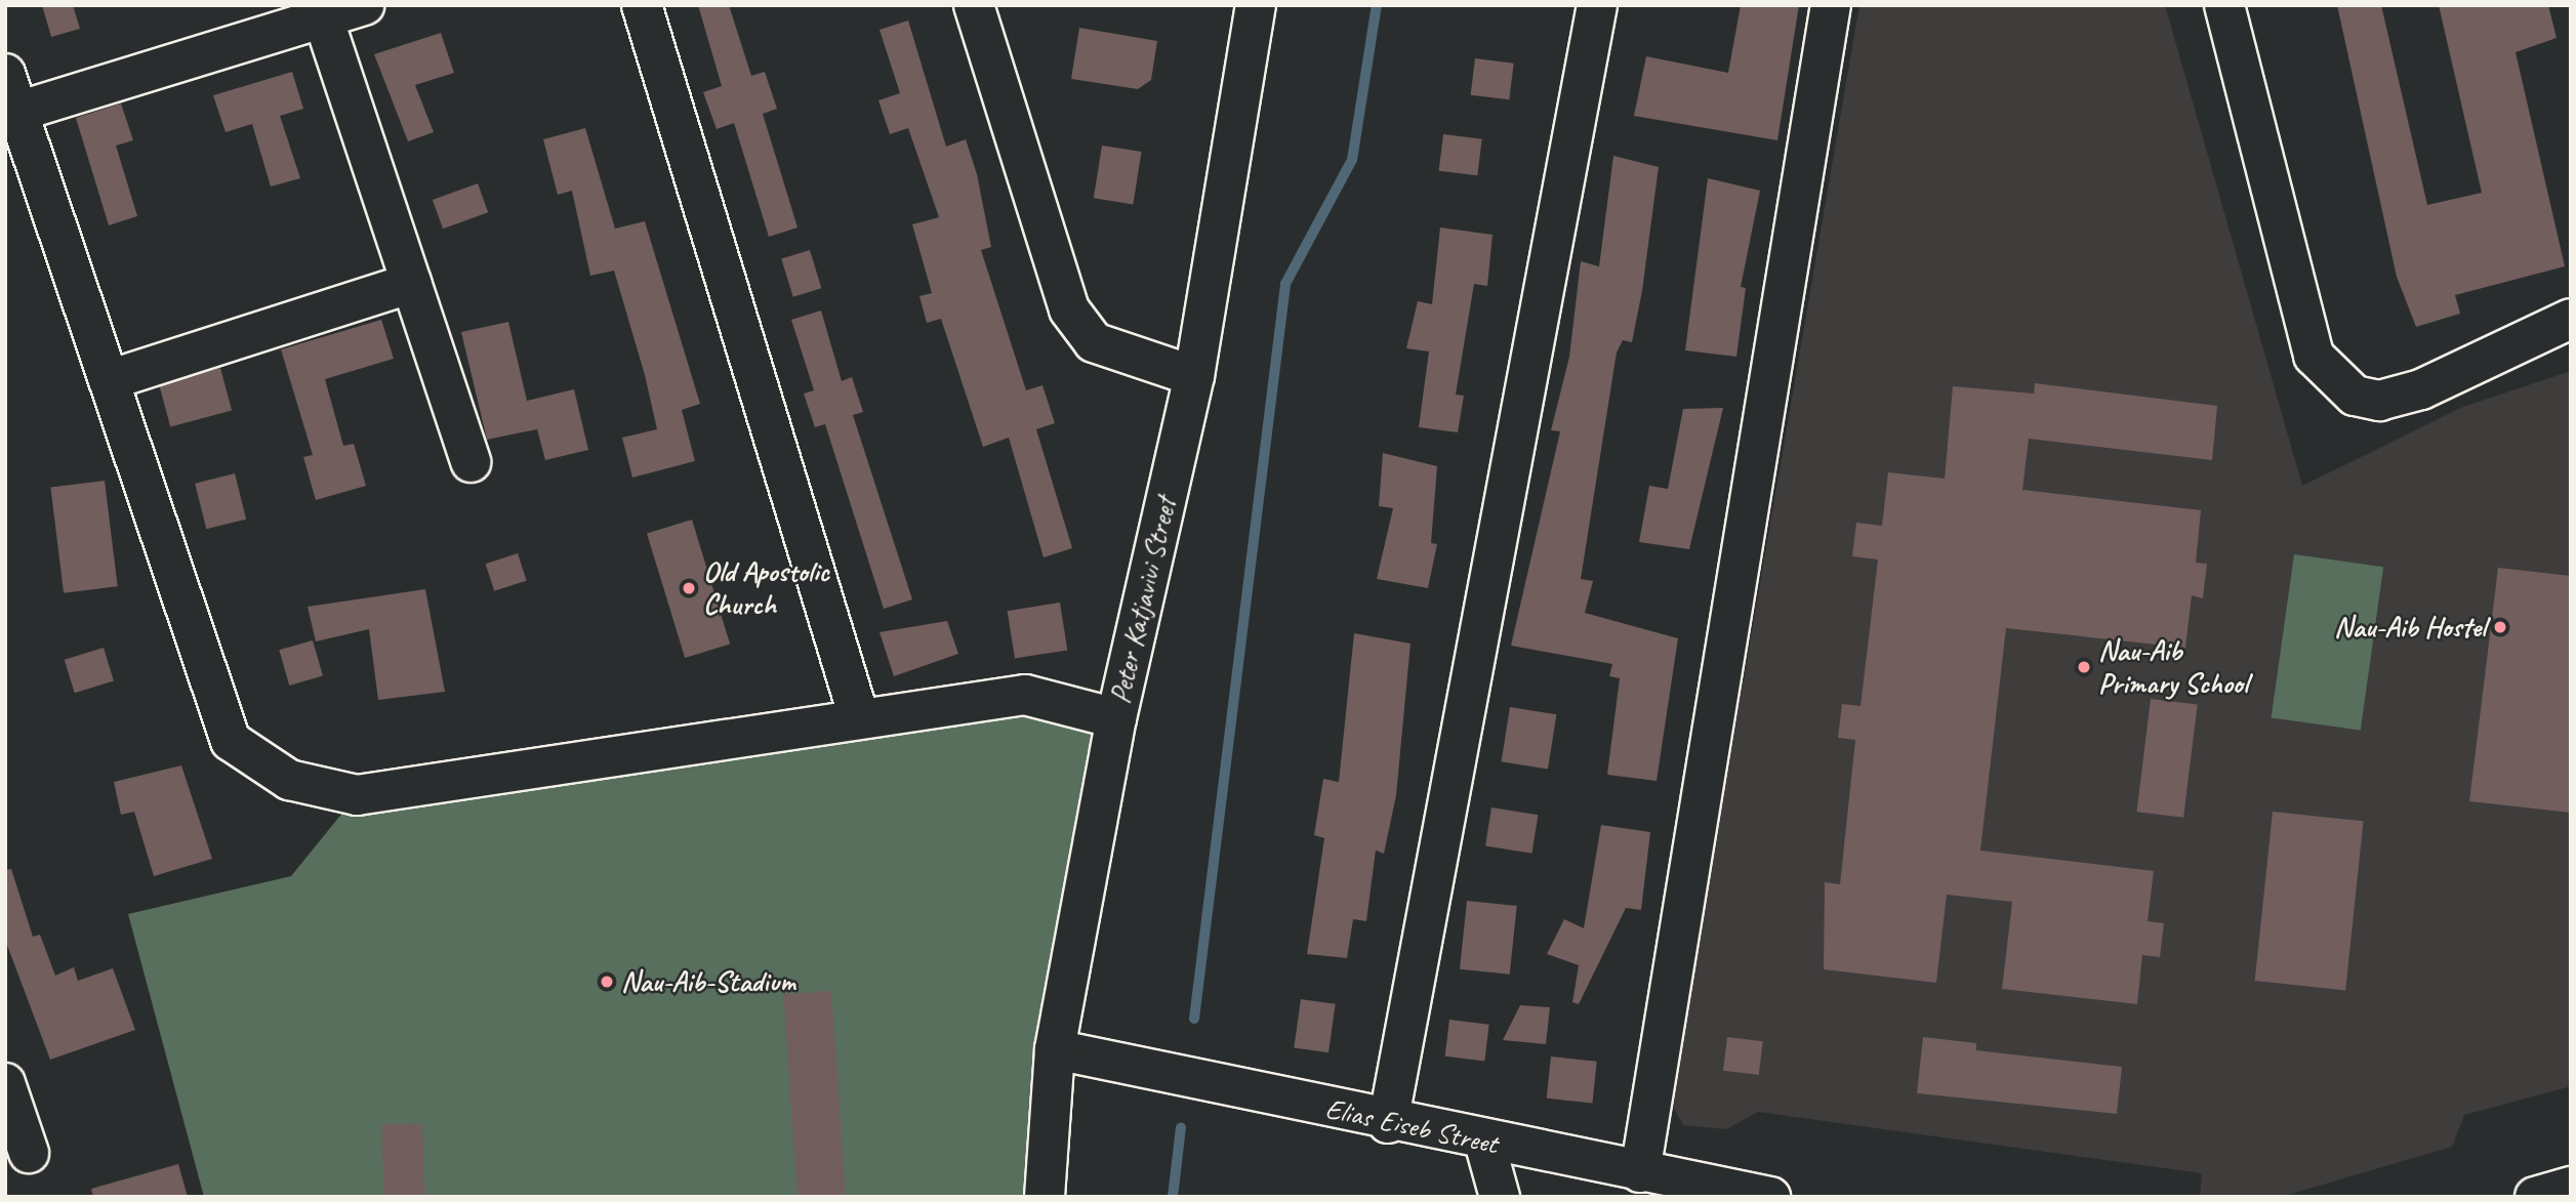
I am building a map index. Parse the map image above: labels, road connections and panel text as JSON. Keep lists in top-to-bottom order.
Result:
{
  "streets": {
    "street": ["Peter Katjavivi Street", "Elias Eiseb Street"]
  },
  "crossings": [
    ["Peter Katjavivi Street", "Elias Eiseb Street"]
  ],
  "places": [
    "Old Apostolic Church",
    "Nau-Aib Hostel",
    "Nau-Aib Primary School",
    "Nau-Aib-Stadium"
  ]
}
